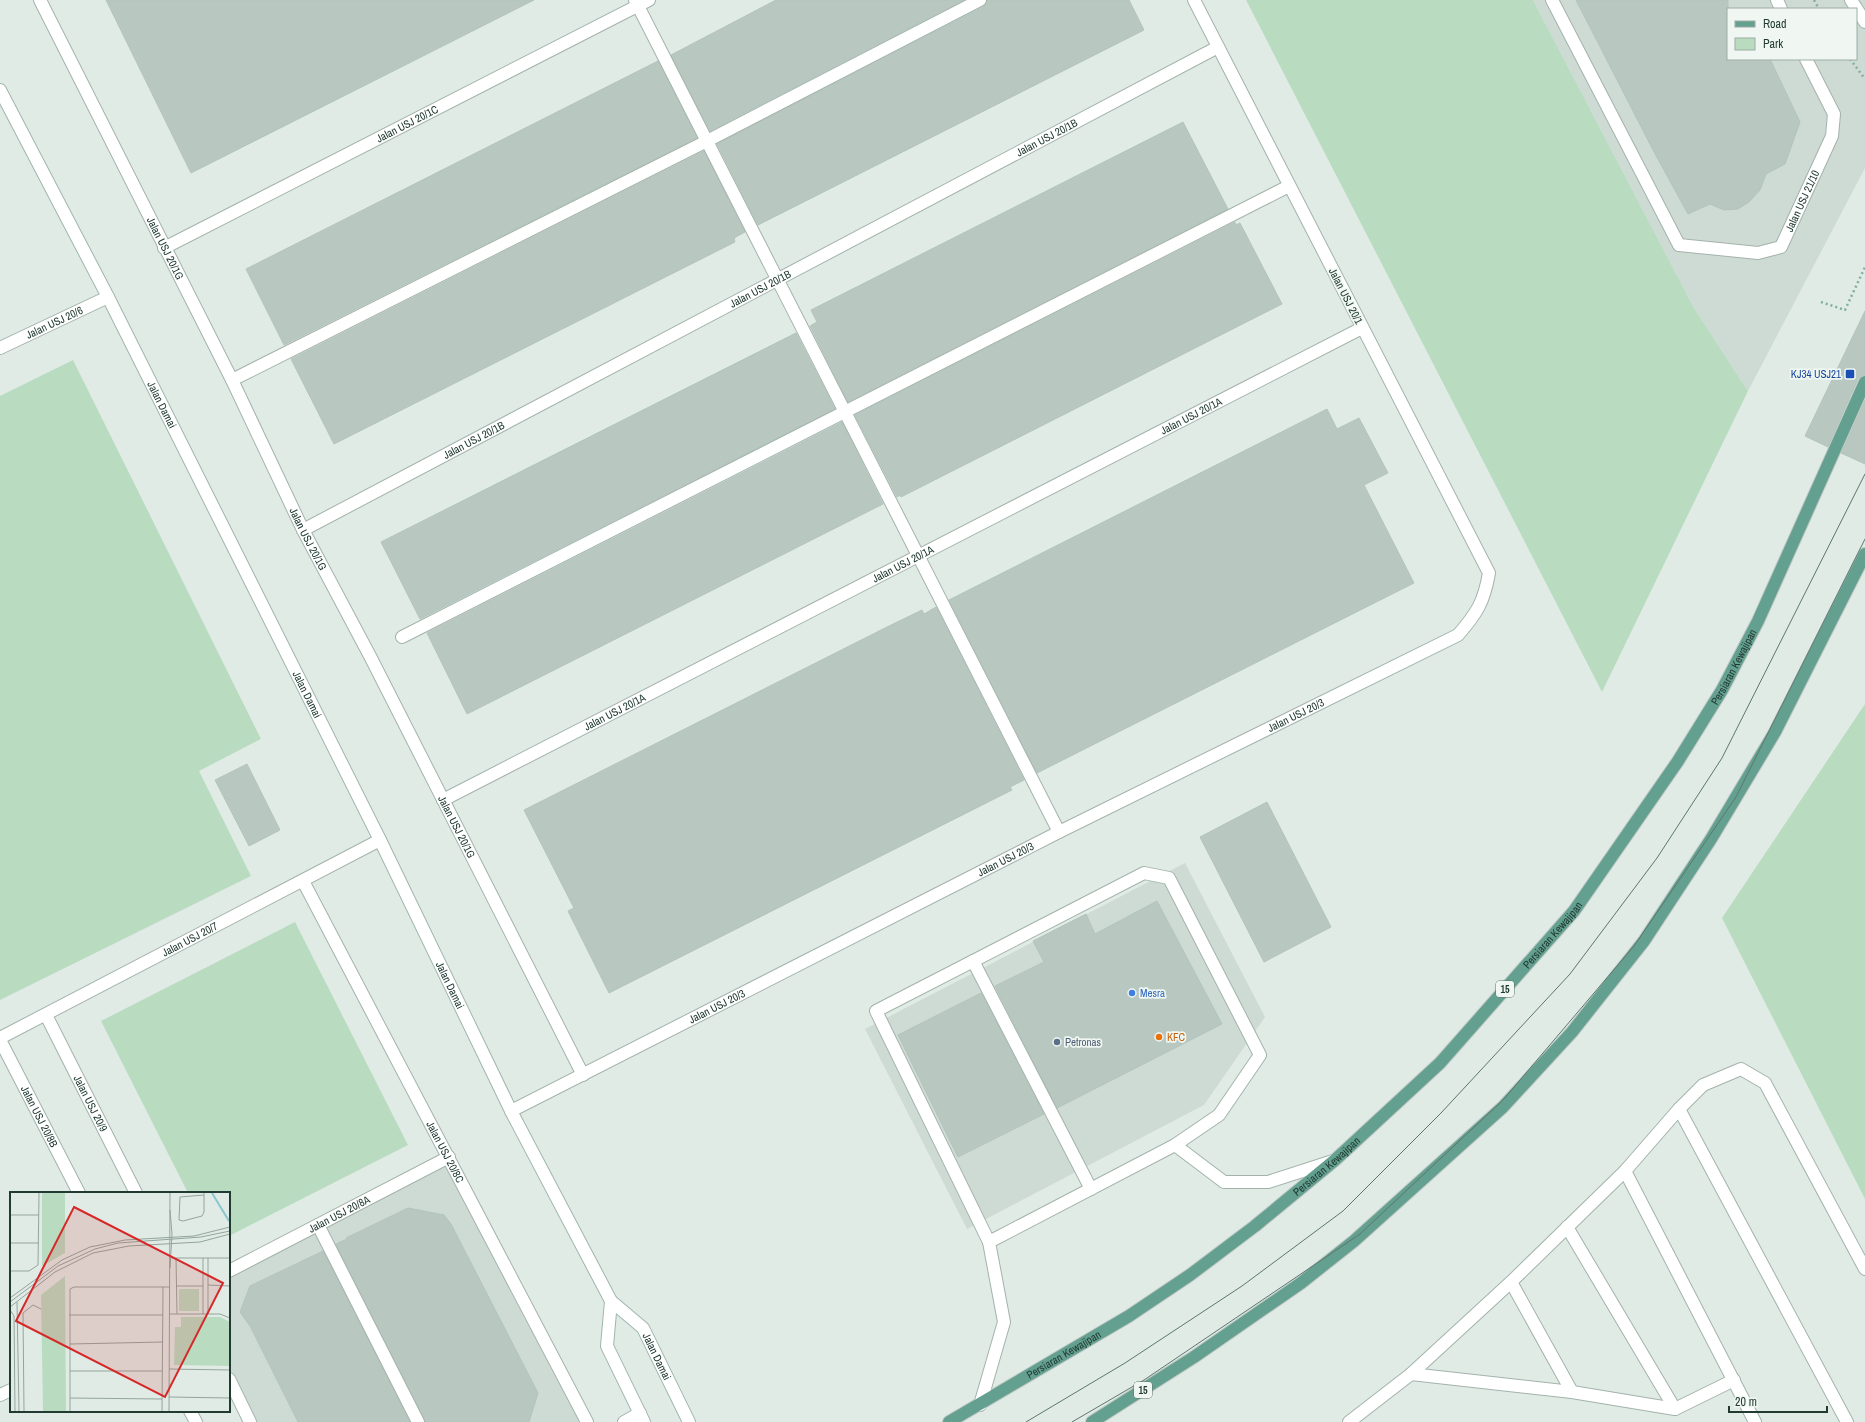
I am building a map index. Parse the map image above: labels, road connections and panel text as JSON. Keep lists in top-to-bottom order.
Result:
{
  "streets": {
    "main road": ["Persiaran Kewajipan", "15"],
    "street": [
      "Jalan USJ 20/1C",
      "Jalan USJ 20/1B",
      "Jalan USJ 21/10",
      "Jalan USJ 20/1G",
      "Jalan USJ 20/1",
      "Jalan USJ 20/6",
      "Jalan Damai",
      "Jalan USJ 20/1A",
      "Jalan USJ 20/3",
      "Jalan USJ 20/7",
      "Jalan USJ 20/9",
      "Jalan USJ 20/8B",
      "Jalan USJ 20/8C",
      "Jalan USJ 20/8A"
    ]
  },
  "crossings": [
    ["Jalan USJ 20/1C", "Jalan USJ 20/1G"],
    ["Jalan USJ 20/1B", "Jalan USJ 20/1G"],
    ["Jalan USJ 20/1B", "Jalan USJ 20/1"],
    ["Jalan USJ 20/1G", "Jalan USJ 20/1A"],
    ["Jalan USJ 20/1G", "Jalan USJ 20/3"],
    ["Jalan USJ 20/1", "Jalan USJ 20/1A"],
    ["Jalan USJ 20/1", "Jalan USJ 20/3"],
    ["Jalan USJ 20/6", "Jalan Damai"],
    ["Jalan Damai", "Jalan USJ 20/3"],
    ["Jalan Damai", "Jalan USJ 20/7"],
    ["Jalan USJ 20/7", "Jalan USJ 20/9"],
    ["Jalan USJ 20/7", "Jalan USJ 20/8B"],
    ["Jalan USJ 20/7", "Jalan USJ 20/8C"],
    ["Jalan USJ 20/8C", "Jalan USJ 20/8A"]
  ],
  "places": {
    "transit": ["KJ34 USJ21"],
    "other": ["Mesra", "KFC", "Petronas"]
  },
  "legend": ["Road", "Park"],
  "scale_bar": "20 m"
}
